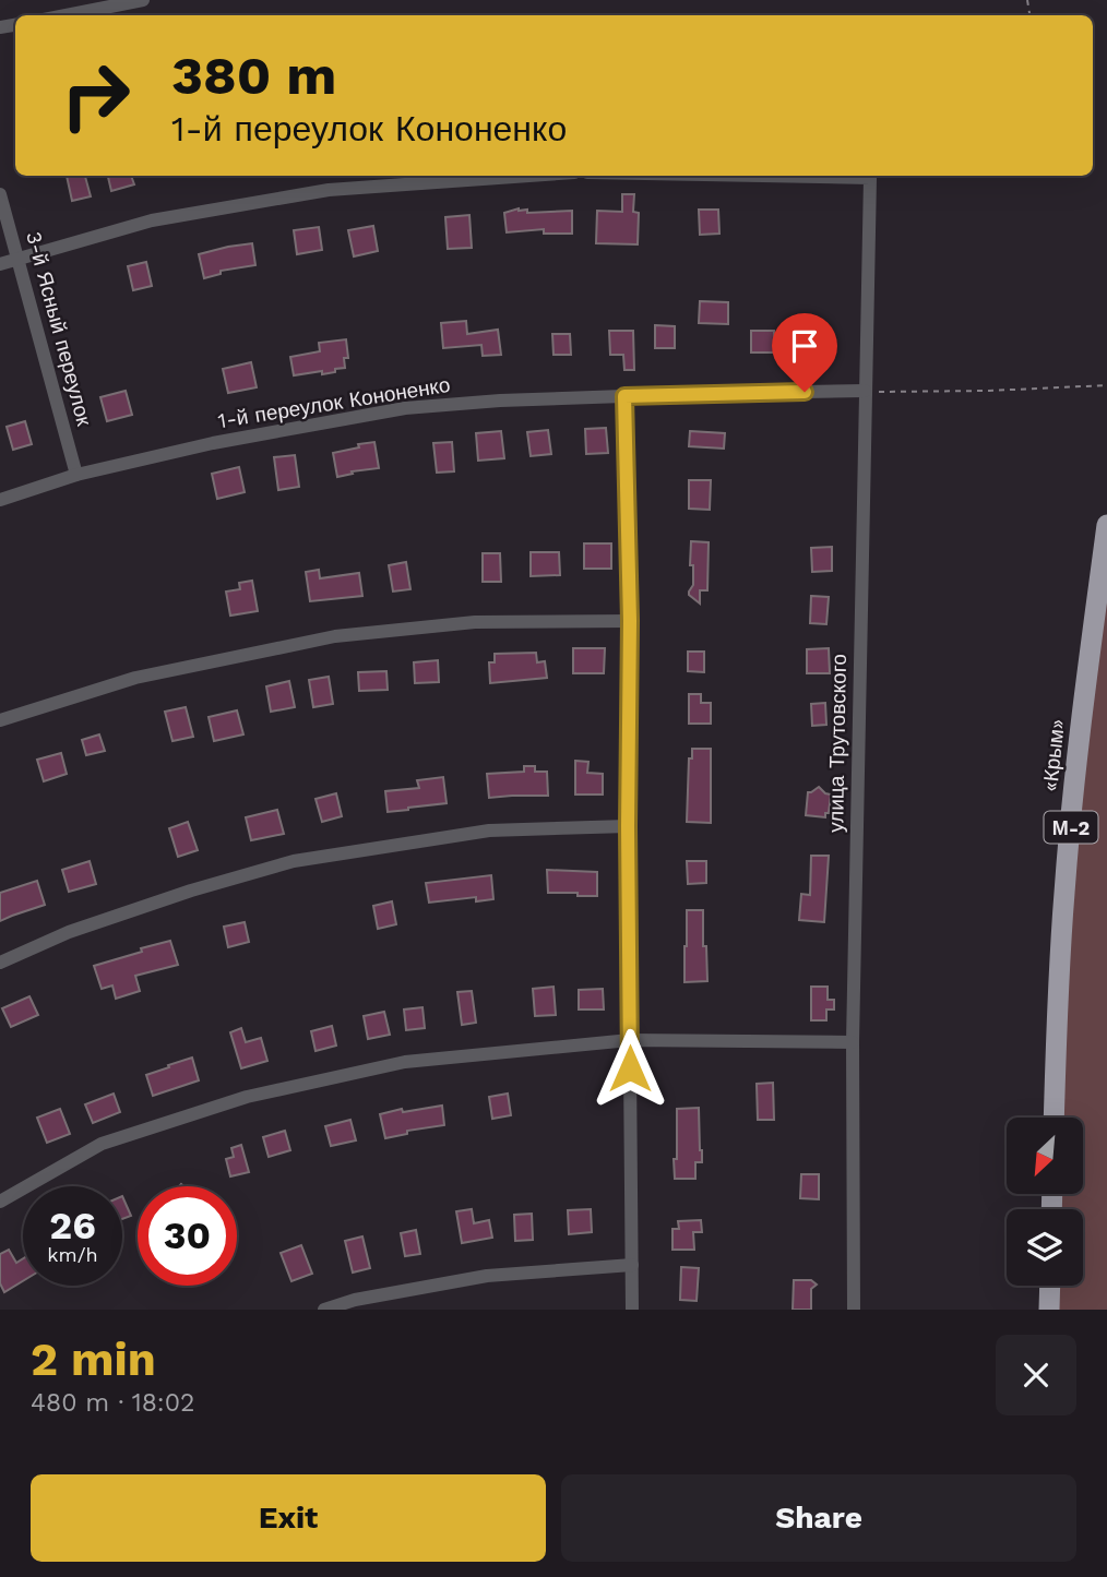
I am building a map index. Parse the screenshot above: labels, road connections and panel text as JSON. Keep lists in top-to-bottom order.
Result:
{
  "streets": {
    "highway": ["«Крым»", "М-2"],
    "street": ["3-й Ясный переулок", "1-й переулок Кононенко", "улица Трутовского"]
  },
  "crossings": [
    ["3-й Ясный переулок", "1-й переулок Кононенко"],
    ["1-й переулок Кононенко", "улица Трутовского"]
  ],
  "north": "bottom left",
  "page": {
    "turn": ["380 m", "1-й переулок Кононенко"],
    "speed": "26 km/h",
    "limit": "30",
    "heading": ["2 min", "480 m · 18:02"],
    "buttons": ["Exit", "Share"]
  }
}
